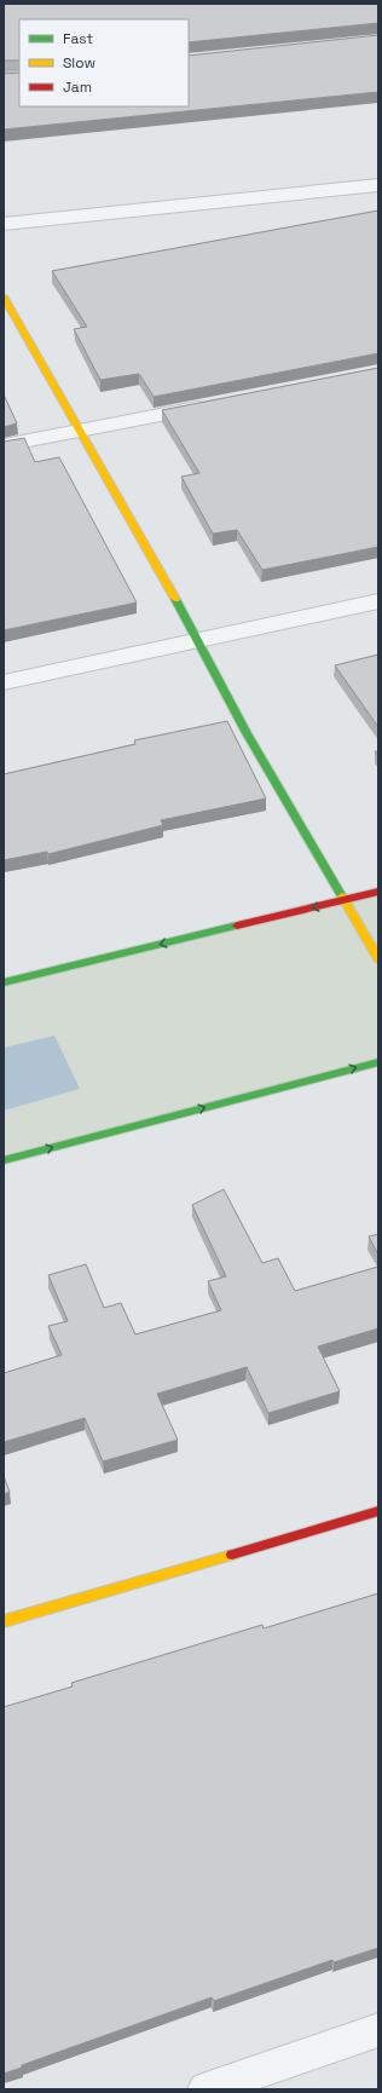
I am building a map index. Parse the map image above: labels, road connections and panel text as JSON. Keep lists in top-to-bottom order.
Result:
{
  "legend": ["Fast", "Slow", "Jam"]
}
